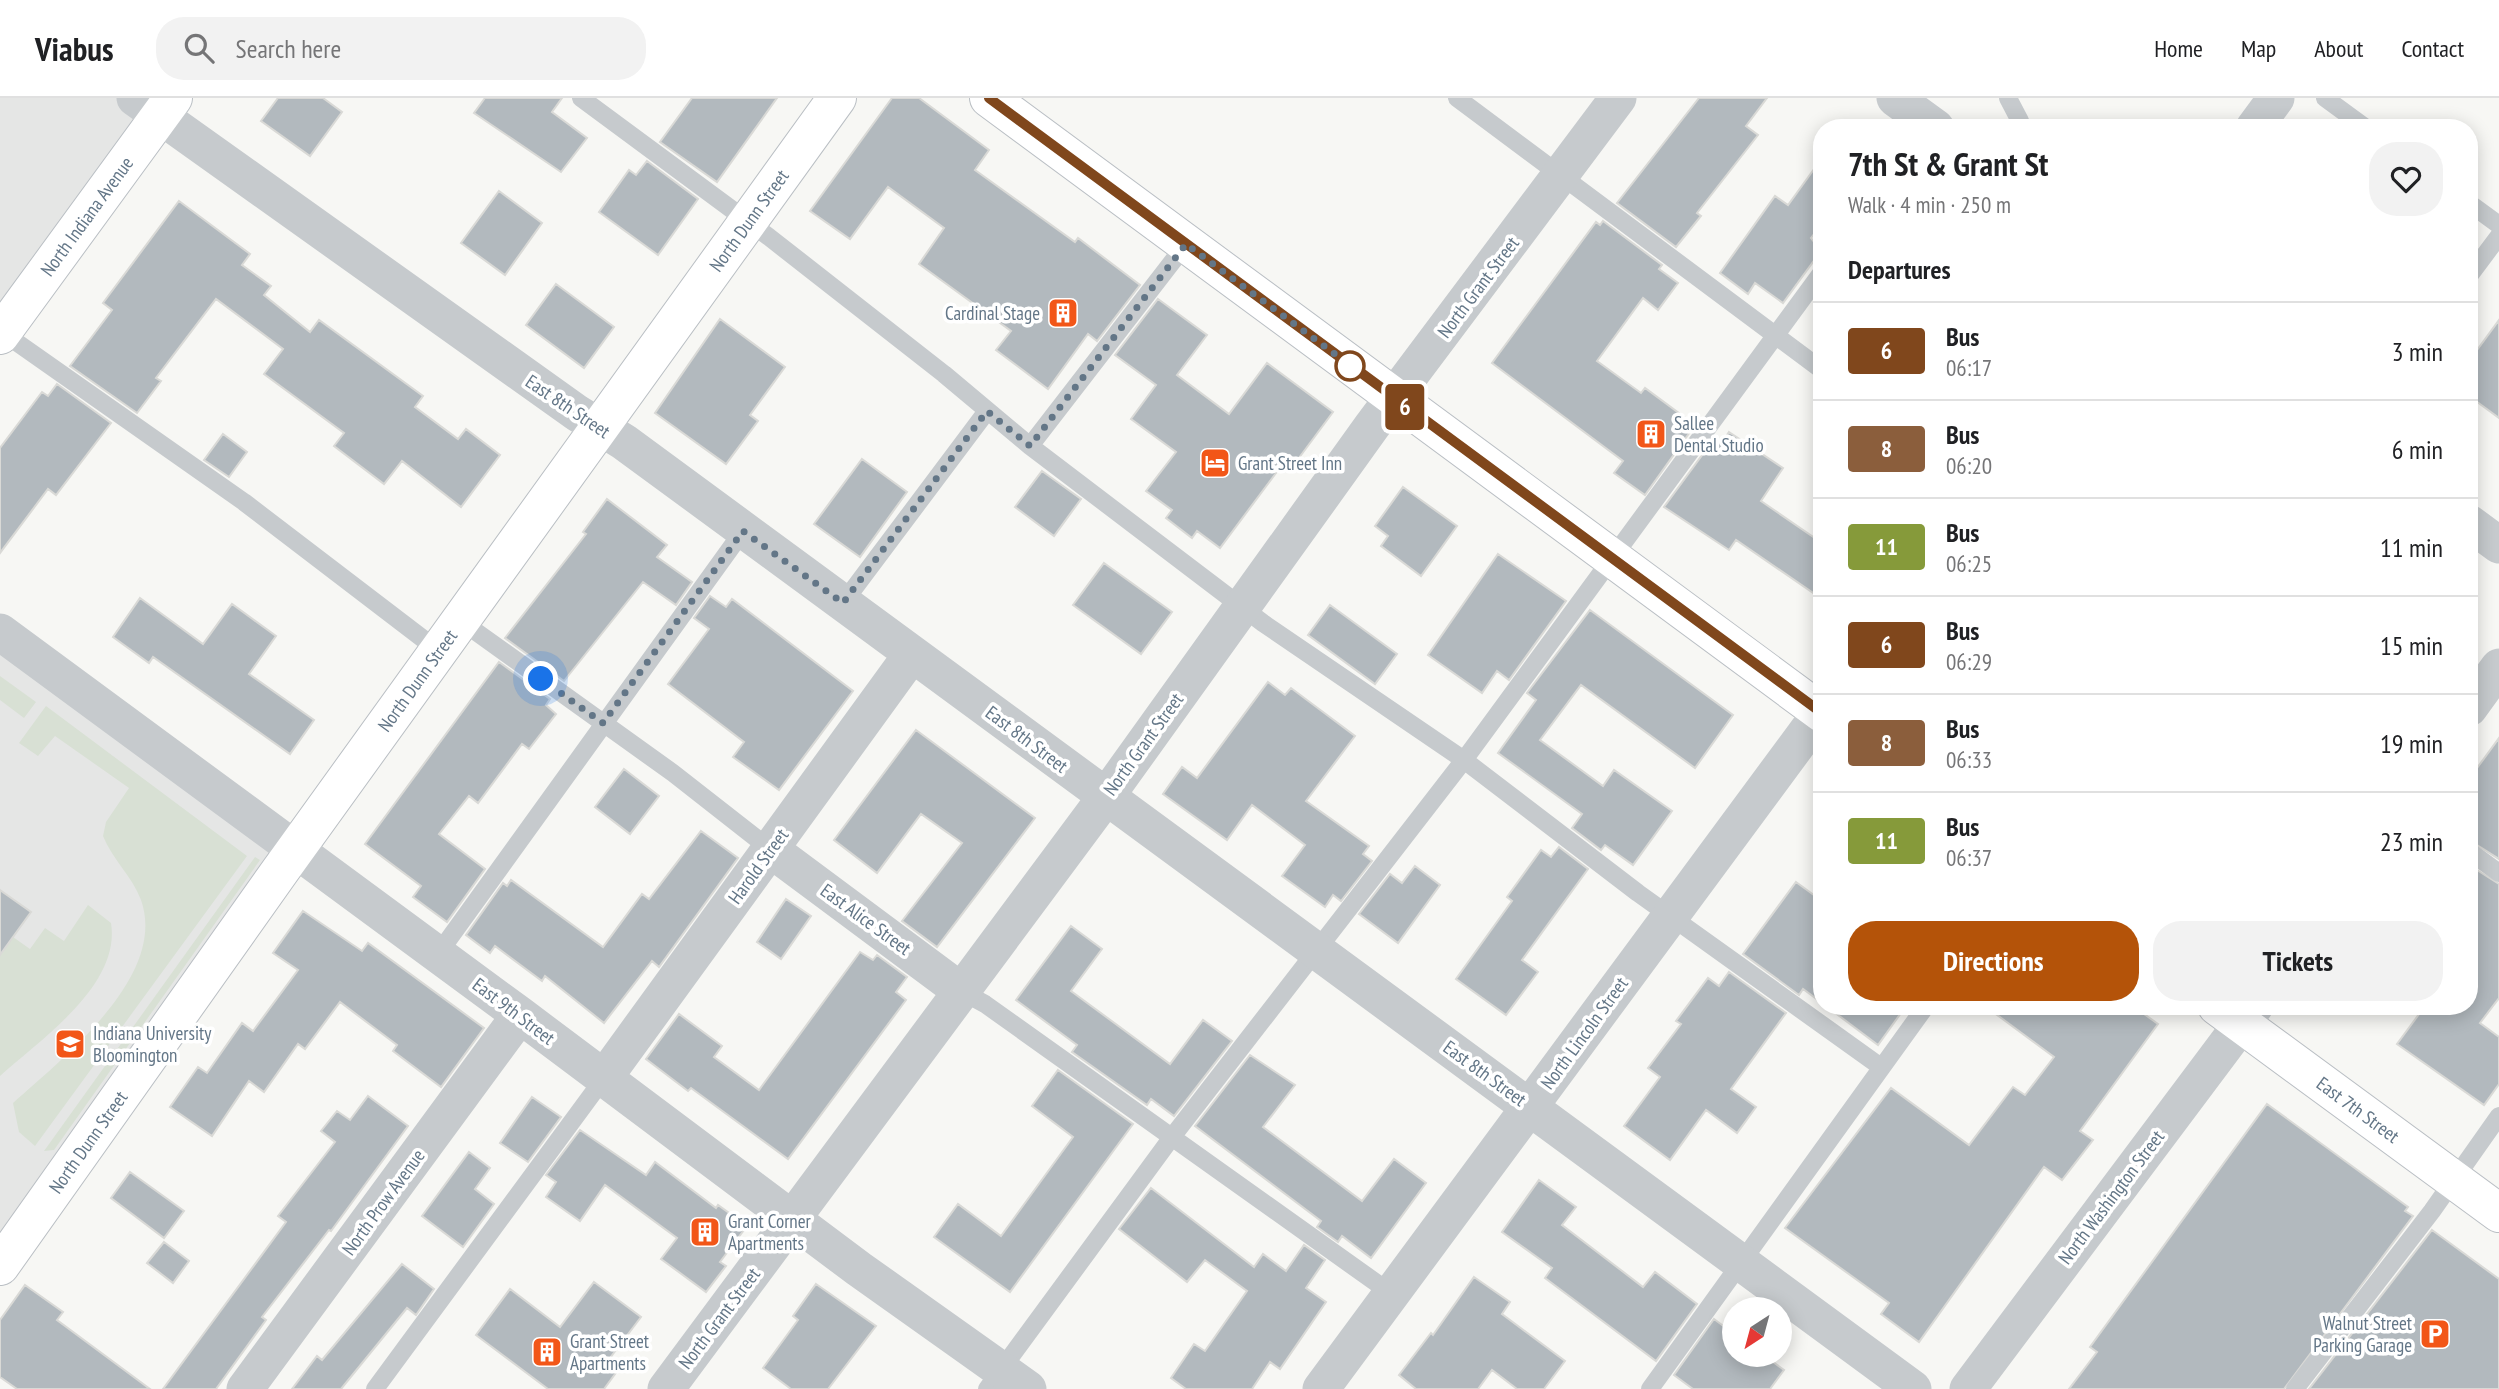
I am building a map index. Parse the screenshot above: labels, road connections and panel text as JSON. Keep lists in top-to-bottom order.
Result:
{
  "streets": {
    "street": [
      "North Indiana Avenue",
      "North Dunn Street",
      "North Grant Street",
      "East 8th Street",
      "Harold Street",
      "East Alice Street",
      "East 9th Street",
      "North Lincoln Street",
      "East 7th Street",
      "North Washington Street",
      "North Prow Avenue"
    ]
  },
  "crossings": [
    ["North Indiana Avenue", "East 8th Street"],
    ["North Dunn Street", "East 8th Street"],
    ["North Dunn Street", "East 9th Street"],
    ["North Grant Street", "East 8th Street"],
    ["North Grant Street", "East Alice Street"],
    ["North Grant Street", "East 9th Street"],
    ["East 8th Street", "Harold Street"],
    ["East 8th Street", "North Lincoln Street"],
    ["Harold Street", "East Alice Street"],
    ["Harold Street", "East 9th Street"],
    ["East 9th Street", "North Prow Avenue"]
  ],
  "places": {
    "building": [
      "Cardinal Stage",
      "Sallee Dental Studio",
      "Grant Corner Apartments",
      "Grant Street Apartments"
    ],
    "hotel": ["Grant Street Inn"],
    "school or university": ["Indiana University Bloomington"],
    "parking": ["Walnut Street Parking Garage"]
  },
  "lines": ["bus line 6"],
  "north": "bottom left",
  "page": {
    "header": "Viabus",
    "search": "Search here",
    "nav": [
      "Home",
      "Map",
      "About",
      "Contact"
    ],
    "on_map": "6",
    "heading": [
      ["7th St & Grant St", "Walk · 4 min · 250 m"],
      "Departures"
    ],
    "list": [
      {
        "mark": "6",
        "name": "Bus",
        "note": "06:17",
        "value": "3 min"
      },
      {
        "mark": "8",
        "name": "Bus",
        "note": "06:20",
        "value": "6 min"
      },
      {
        "mark": "11",
        "name": "Bus",
        "note": "06:25",
        "value": "11 min"
      },
      {
        "mark": "6",
        "name": "Bus",
        "note": "06:29",
        "value": "15 min"
      },
      {
        "mark": "8",
        "name": "Bus",
        "note": "06:33",
        "value": "19 min"
      },
      {
        "mark": "11",
        "name": "Bus",
        "note": "06:37",
        "value": "23 min"
      }
    ],
    "buttons": ["Directions", "Tickets"]
  }
}
